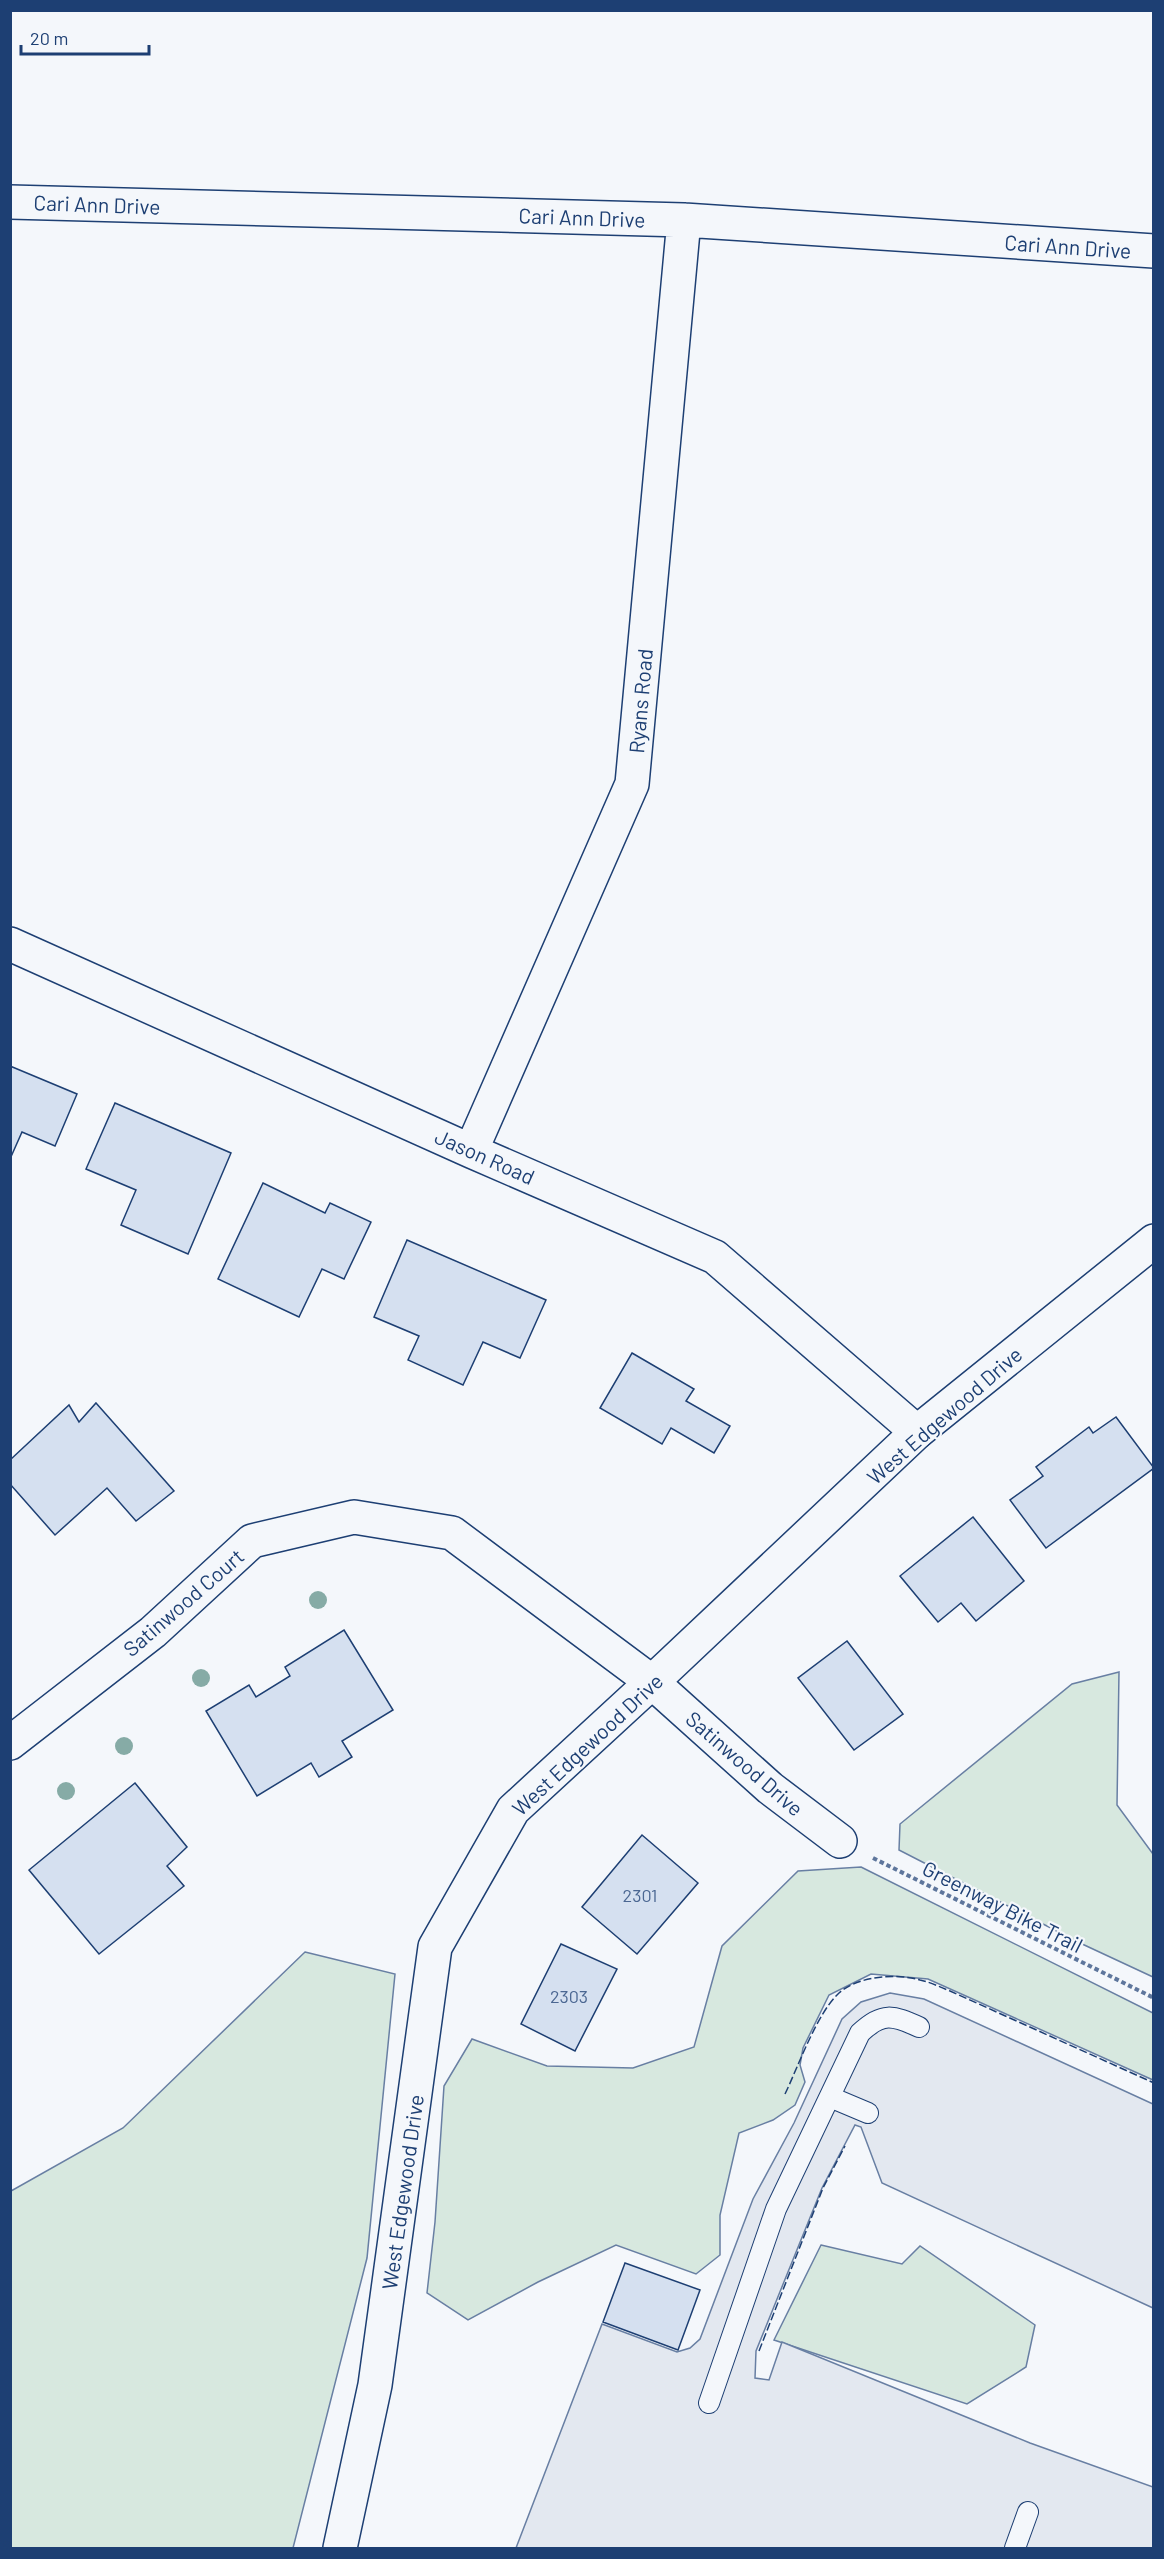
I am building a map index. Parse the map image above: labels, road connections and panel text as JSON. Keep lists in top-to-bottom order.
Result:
{
  "streets": {
    "street": [
      "Cari Ann Drive",
      "Ryans Road",
      "Jason Road",
      "West Edgewood Drive",
      "Satinwood Court",
      "Satinwood Drive"
    ],
    "path": ["Greenway Bike Trail"]
  },
  "crossings": [
    ["Cari Ann Drive", "Ryans Road"],
    ["Ryans Road", "Jason Road"],
    ["Jason Road", "West Edgewood Drive"],
    ["West Edgewood Drive", "Satinwood Court"],
    ["West Edgewood Drive", "Satinwood Drive"],
    ["Satinwood Court", "Satinwood Drive"],
    ["Satinwood Drive", "Greenway Bike Trail"]
  ],
  "house_numbers": ["2301", "2303"],
  "scale_bar": "20 m"
}
